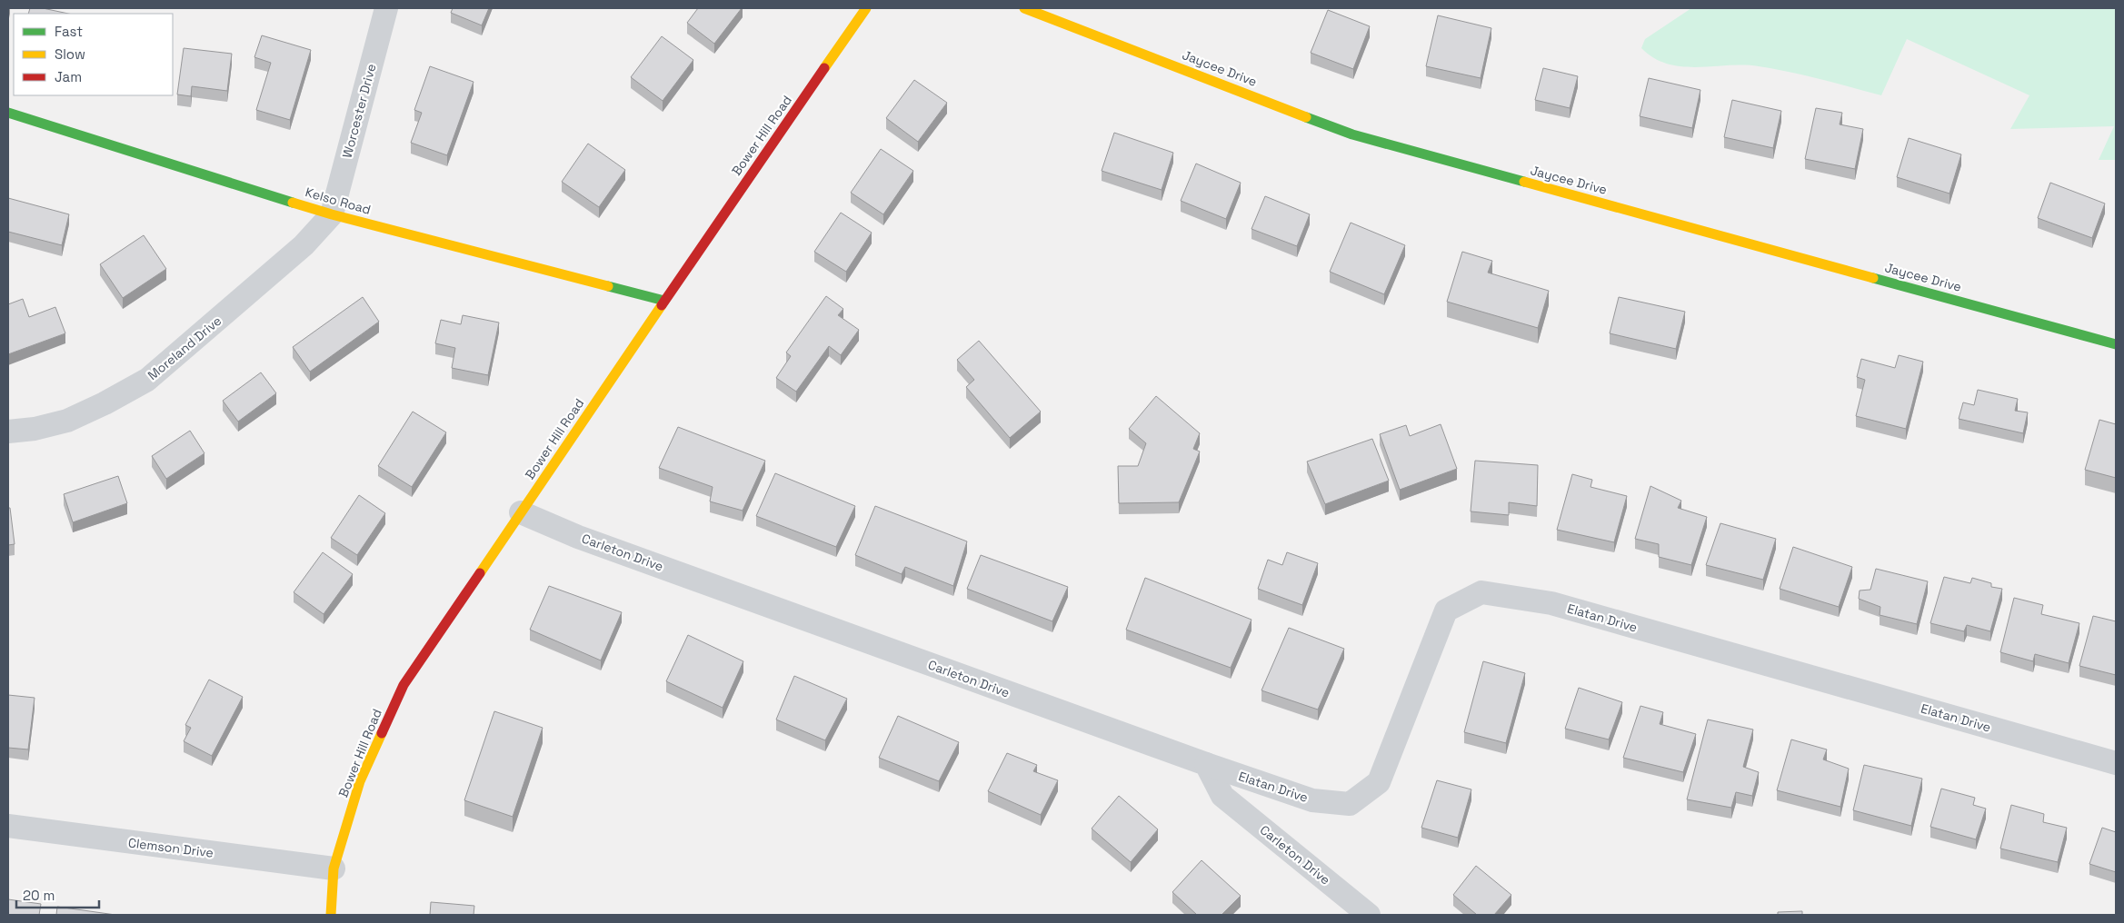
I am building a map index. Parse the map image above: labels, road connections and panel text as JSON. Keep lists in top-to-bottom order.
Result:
{
  "streets": {
    "street": [
      "Jaycee Drive",
      "Worcester Drive",
      "Bower Hill Road",
      "Kelso Road",
      "Moreland Drive",
      "Carleton Drive",
      "Elatan Drive",
      "Clemson Drive"
    ]
  },
  "crossings": [
    ["Worcester Drive", "Kelso Road"],
    ["Worcester Drive", "Moreland Drive"],
    ["Bower Hill Road", "Kelso Road"],
    ["Bower Hill Road", "Carleton Drive"],
    ["Bower Hill Road", "Clemson Drive"],
    ["Kelso Road", "Moreland Drive"],
    ["Carleton Drive", "Elatan Drive"]
  ],
  "legend": ["Fast", "Slow", "Jam"],
  "scale_bar": "20 m"
}
